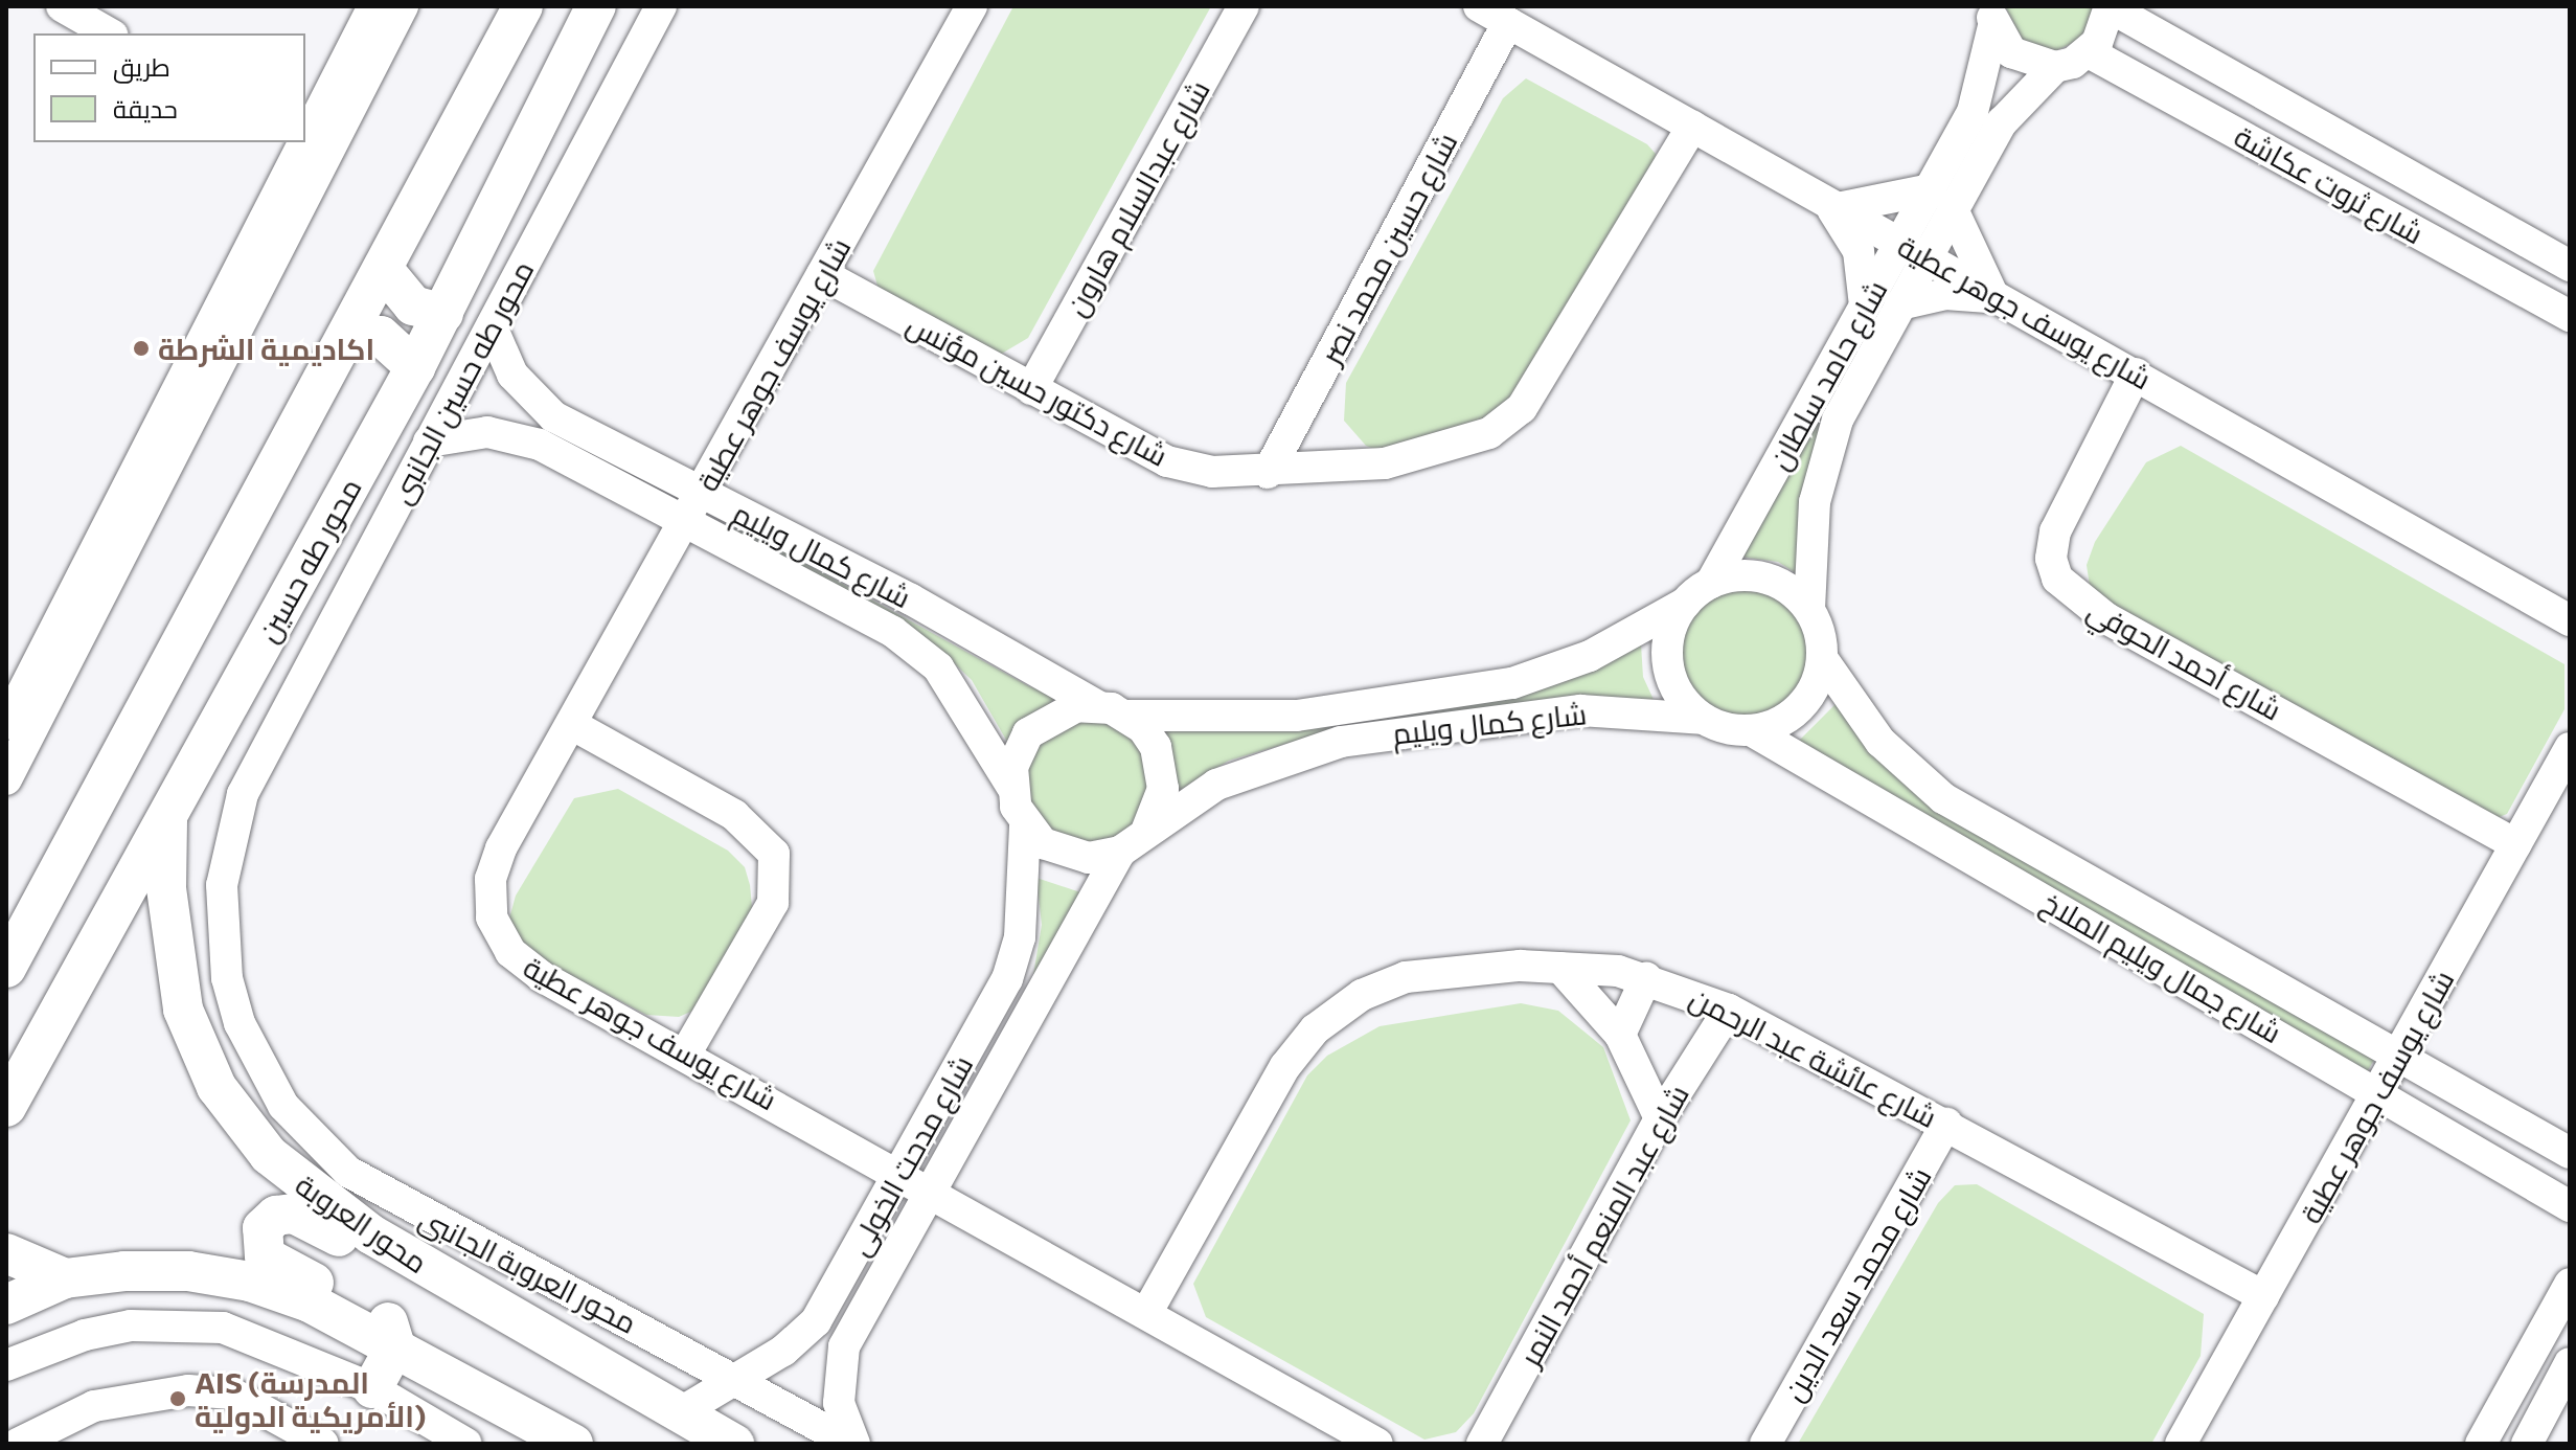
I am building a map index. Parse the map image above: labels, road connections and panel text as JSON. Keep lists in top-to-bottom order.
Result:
{
  "streets": {
    "main road": ["محور طه حسين", "محور العروبة"],
    "street": [
      "شارع ثروت عكاشة",
      "شارع عبدالسلام هارون",
      "شارع حسين محمد نصر",
      "شارع يوسف جوهر عطية",
      "شارع حامد سلطان",
      "محور طه حسين الجانبى",
      "شارع دكتور حسين مؤنس",
      "شارع كمال ويليم",
      "شارع أحمد الحوفي",
      "شارع جمال ويليم الملاخ",
      "شارع عائشة عبد الرحمن",
      "شارع مدحت الخولى",
      "شارع عبد المنعم أحمد النمر",
      "محور العروبة الجانبى",
      "شارع محمد سعد الدين"
    ]
  },
  "crossings": [
    ["شارع عبدالسلام هارون", "شارع دكتور حسين مؤنس"],
    ["شارع حسين محمد نصر", "شارع يوسف جوهر عطية"],
    ["شارع حسين محمد نصر", "شارع دكتور حسين مؤنس"],
    ["شارع يوسف جوهر عطية", "شارع حامد سلطان"],
    ["شارع يوسف جوهر عطية", "شارع دكتور حسين مؤنس"],
    ["شارع يوسف جوهر عطية", "شارع كمال ويليم"],
    ["شارع يوسف جوهر عطية", "شارع أحمد الحوفي"],
    ["شارع يوسف جوهر عطية", "شارع جمال ويليم الملاخ"],
    ["شارع يوسف جوهر عطية", "شارع عائشة عبد الرحمن"],
    ["شارع يوسف جوهر عطية", "شارع مدحت الخولى"],
    ["شارع حامد سلطان", "شارع كمال ويليم"],
    ["شارع حامد سلطان", "شارع جمال ويليم الملاخ"],
    ["محور طه حسين الجانبى", "شارع كمال ويليم"],
    ["محور طه حسين الجانبى", "محور العروبة الجانبى"],
    ["شارع كمال ويليم", "شارع جمال ويليم الملاخ"],
    ["شارع كمال ويليم", "شارع مدحت الخولى"],
    ["محور طه حسين", "محور العروبة"],
    ["شارع عائشة عبد الرحمن", "شارع عبد المنعم أحمد النمر"],
    ["شارع عائشة عبد الرحمن", "شارع محمد سعد الدين"],
    ["شارع مدحت الخولى", "محور العروبة"],
    ["شارع مدحت الخولى", "محور العروبة الجانبى"]
  ],
  "places": ["اكاديمية الشرطة", "AIS (المدرسة الأمريكية الدولية)"],
  "legend": ["طريق", "حديقة"]
}
